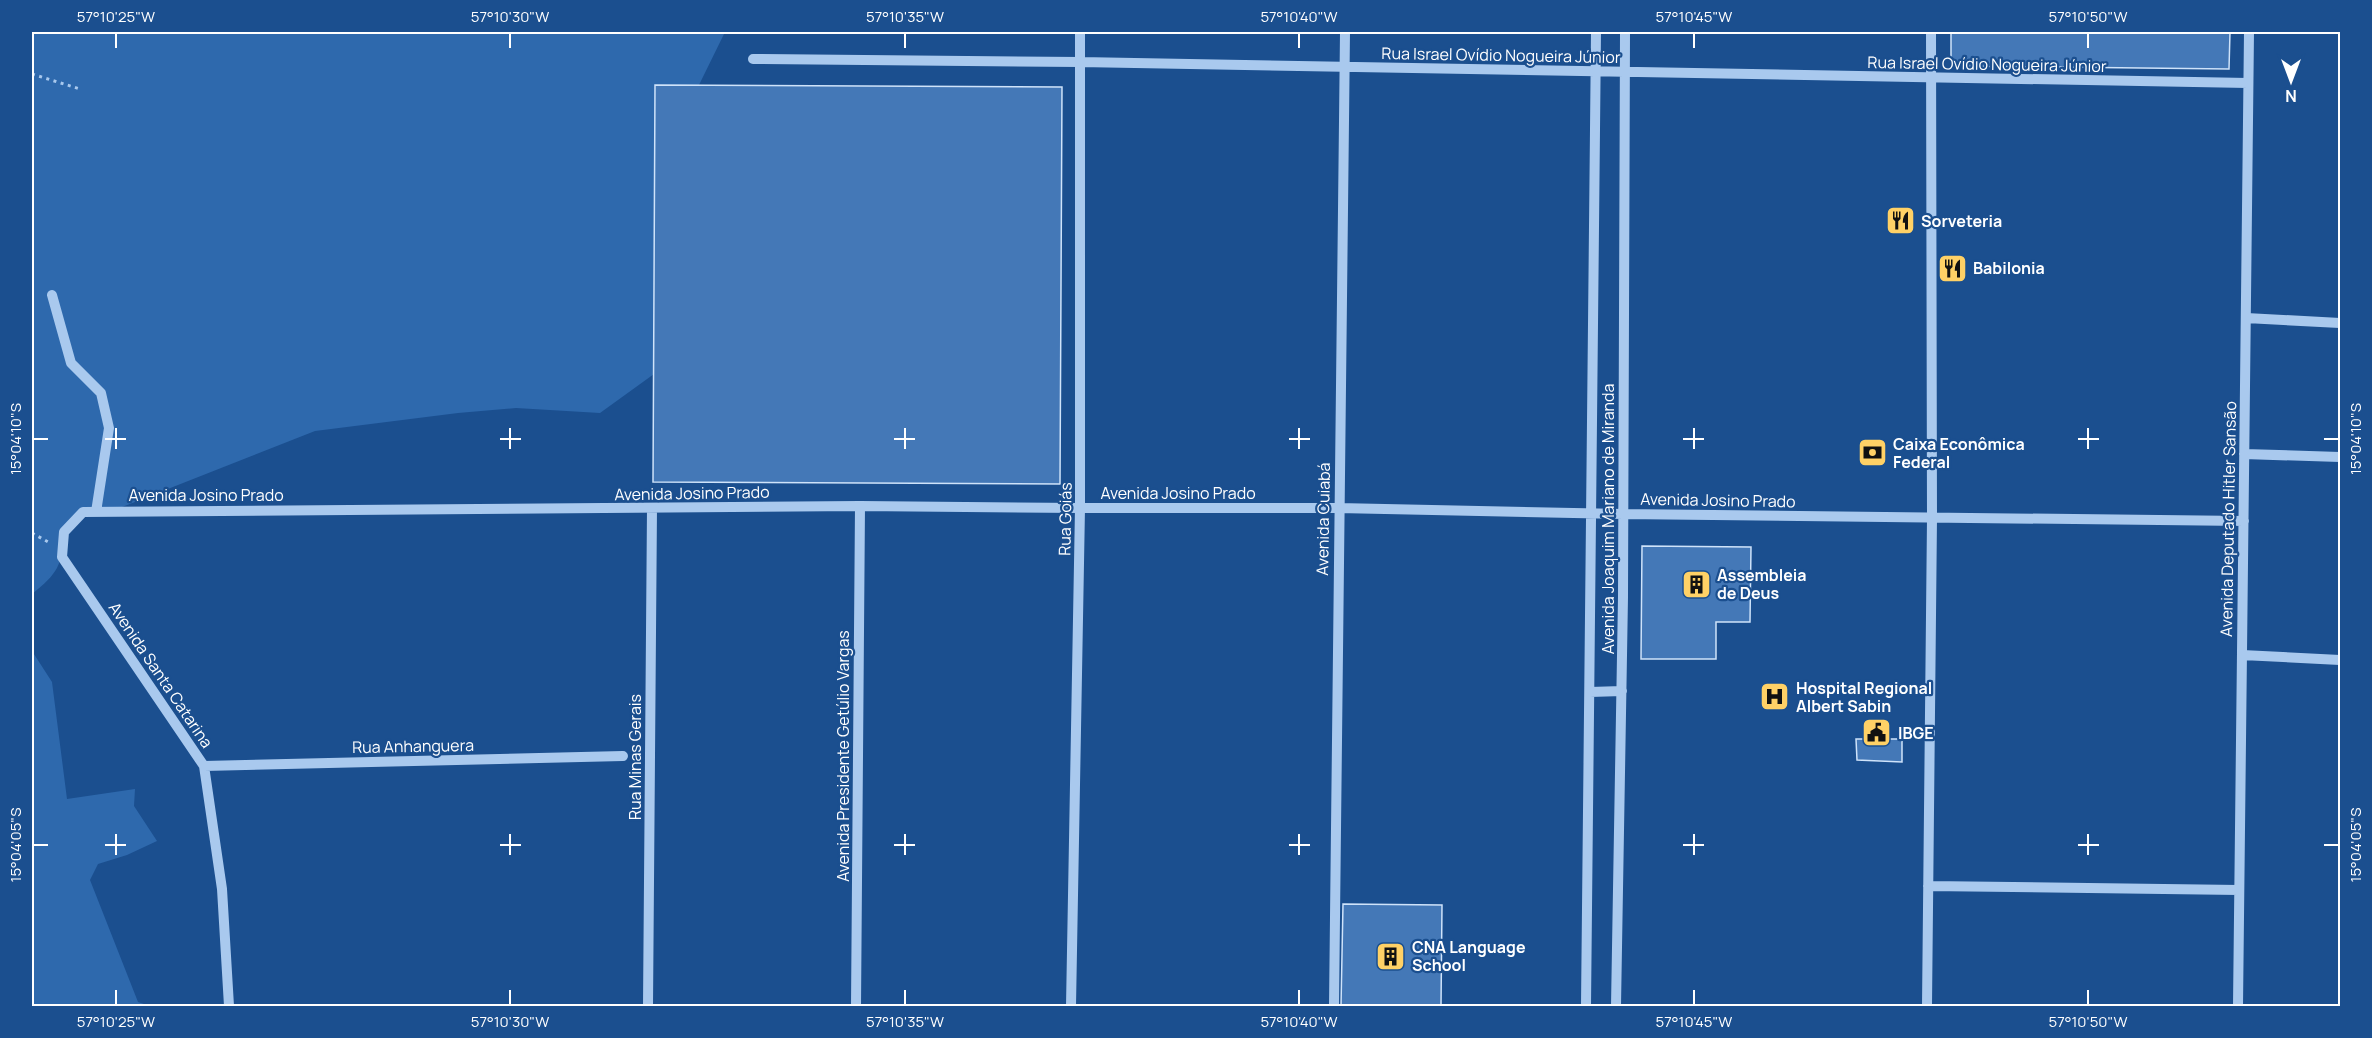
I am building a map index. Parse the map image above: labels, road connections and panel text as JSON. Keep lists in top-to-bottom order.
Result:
{
  "streets": {
    "street": [
      "Rua Israel Ovídio Nogueira Júnior",
      "Avenida Josino Prado",
      "Rua Goiás",
      "Avenida Cuiabá",
      "Avenida Joaquim Mariano de Miranda",
      "Avenida Deputado Hitler Sansão",
      "Avenida Santa Catarina",
      "Rua Anhanguera",
      "Avenida Presidente Getúlio Vargas",
      "Rua Minas Gerais"
    ]
  },
  "crossings": [
    ["Rua Israel Ovídio Nogueira Júnior", "Rua Goiás"],
    ["Rua Israel Ovídio Nogueira Júnior", "Avenida Cuiabá"],
    ["Rua Israel Ovídio Nogueira Júnior", "Avenida Joaquim Mariano de Miranda"],
    ["Rua Israel Ovídio Nogueira Júnior", "Avenida Deputado Hitler Sansão"],
    ["Avenida Josino Prado", "Rua Goiás"],
    ["Avenida Josino Prado", "Avenida Cuiabá"],
    ["Avenida Josino Prado", "Avenida Joaquim Mariano de Miranda"],
    ["Avenida Josino Prado", "Avenida Deputado Hitler Sansão"],
    ["Avenida Josino Prado", "Avenida Presidente Getúlio Vargas"],
    ["Avenida Josino Prado", "Rua Minas Gerais"],
    ["Avenida Santa Catarina", "Rua Anhanguera"]
  ],
  "places": {
    "restaurant": ["Sorveteria", "Babilonia"],
    "bank": ["Caixa Econômica Federal"],
    "building": ["Assembleia de Deus", "CNA Language School"],
    "hospital": ["Hospital Regional Albert Sabin"],
    "public building": ["IBGE"]
  },
  "north": "bottom",
  "coordinates": [
    "57°10'25\"W",
    "57°10'30\"W",
    "57°10'35\"W",
    "57°10'40\"W",
    "57°10'45\"W",
    "57°10'50\"W",
    "15°04'10\"S",
    "15°04'05\"S"
  ]
}
